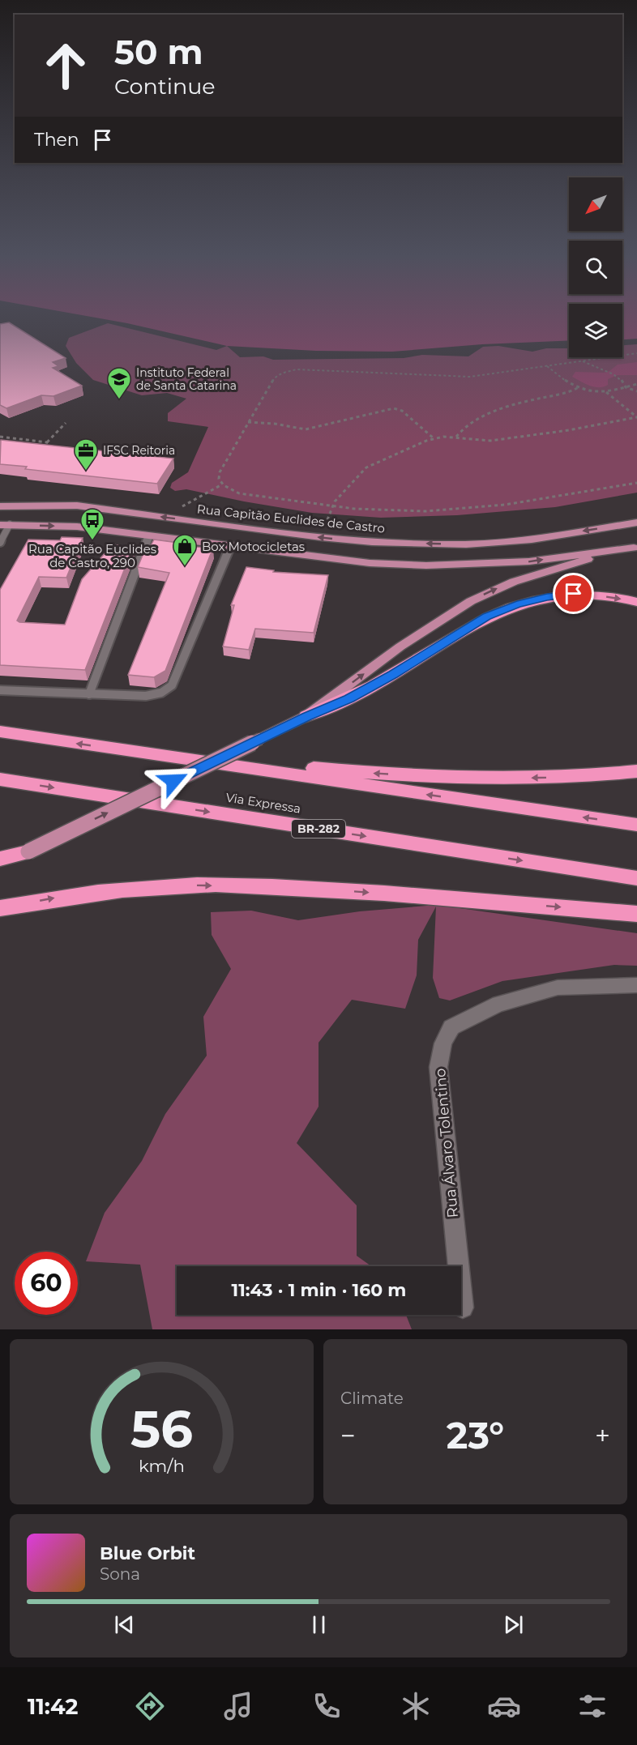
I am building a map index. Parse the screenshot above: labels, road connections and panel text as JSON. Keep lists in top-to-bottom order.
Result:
{
  "streets": {
    "highway": ["Via Expressa", "BR-282"],
    "main road": ["Rua Capitão Euclides de Castro"],
    "street": ["Rua Álvaro Tolentino"]
  },
  "places": {
    "school or university": ["Instituto Federal de Santa Catarina"],
    "office": ["IFSC Reitoria"],
    "bus stop": ["Rua Capitão Euclides de Castro, 290"],
    "shop": ["Box Motocicletas"]
  },
  "north": "bottom left",
  "page": {
    "turn": ["50 m", "Continue"],
    "then": "Then",
    "limit": "60",
    "trip": "11:43 · 1 min · 160 m",
    "tile": "Climate",
    "heat": ["−", "23°", "+"],
    "song": ["Blue Orbit", "Sona"],
    "tabs": "11:42",
    "gauge": ["56", "km/h"]
  }
}
